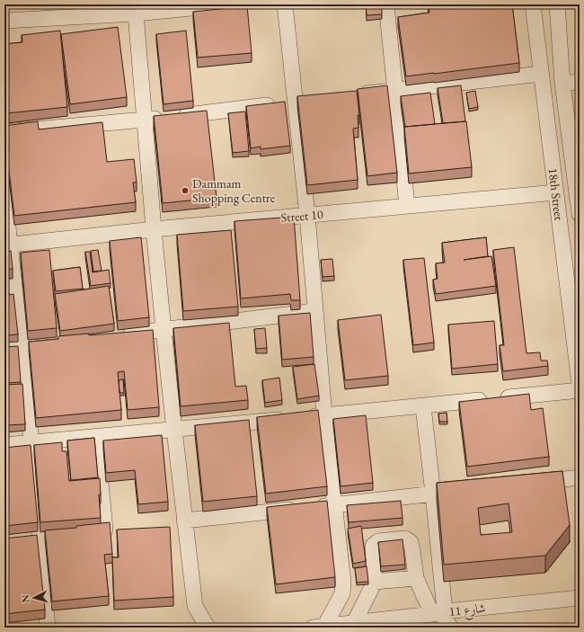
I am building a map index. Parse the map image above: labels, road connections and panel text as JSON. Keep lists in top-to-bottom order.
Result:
{
  "streets": {
    "street": ["18th Street", "Street 10", "شارع 11"]
  },
  "crossings": [
    ["18th Street", "Street 10"]
  ],
  "places": ["Dammam Shopping Centre"],
  "north": "left"
}
